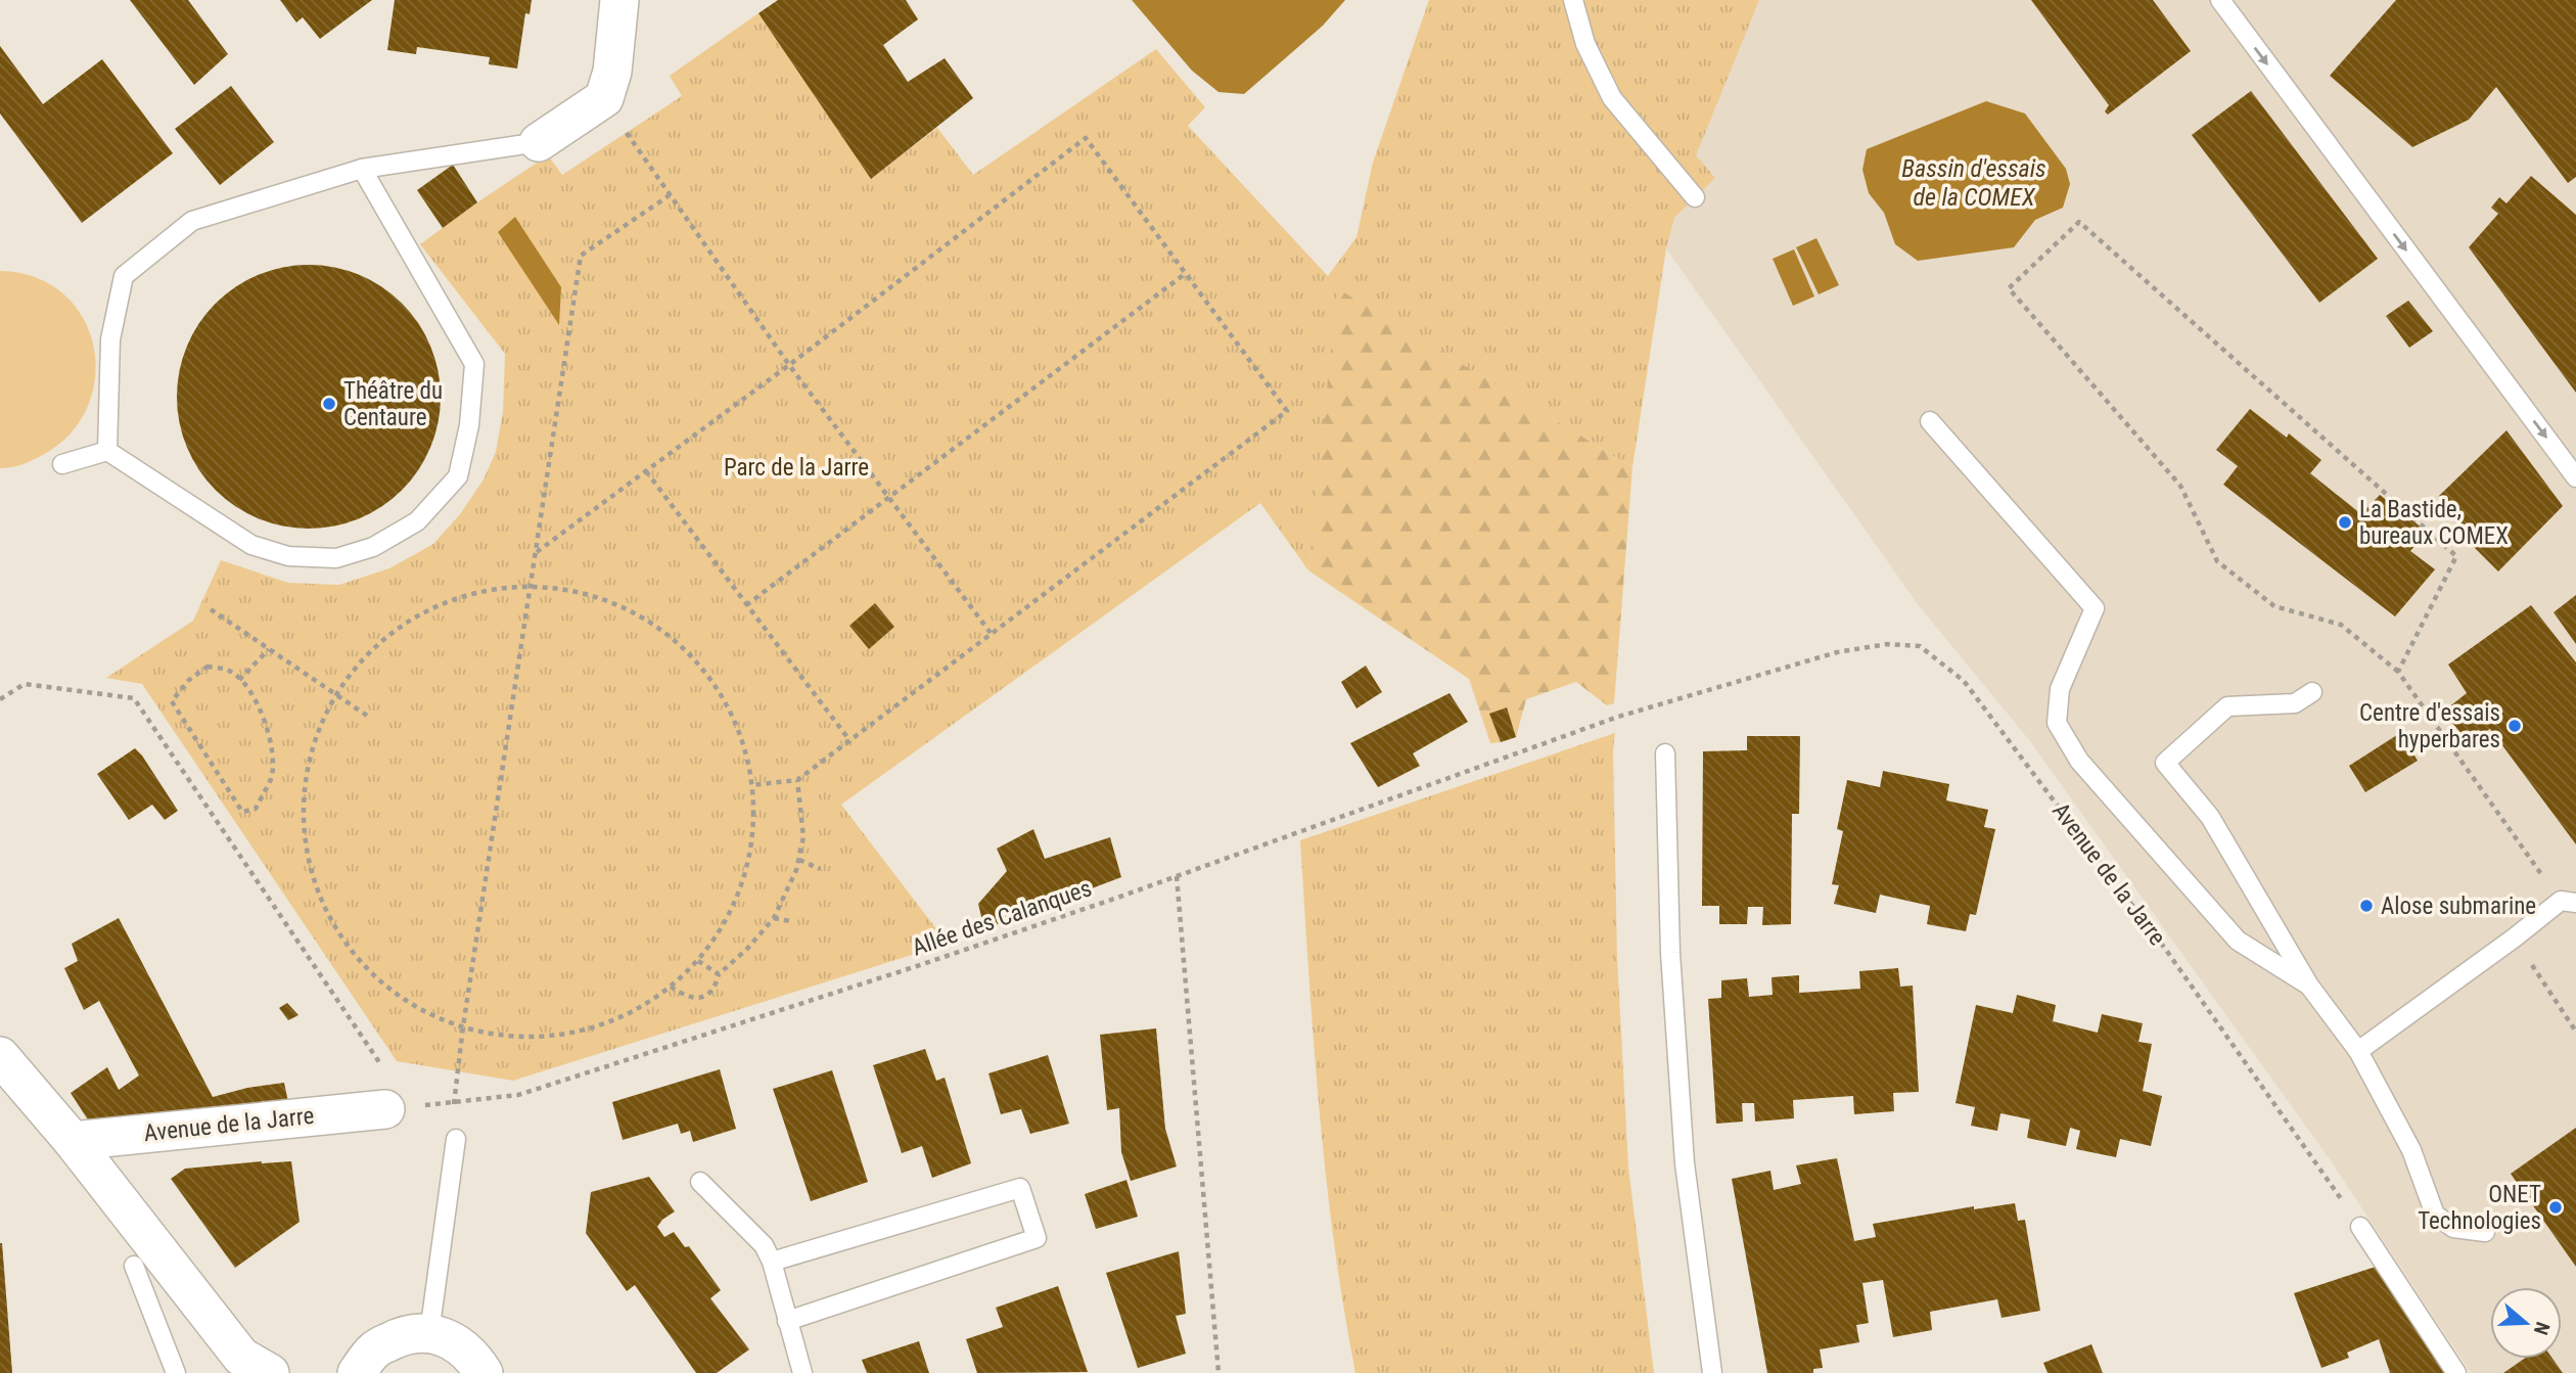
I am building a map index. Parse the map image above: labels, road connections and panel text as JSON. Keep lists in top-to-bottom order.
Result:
{
  "streets": {
    "street": ["Avenue de la Jarre"],
    "path": ["Allée des Calanques"]
  },
  "crossings": [
    ["Avenue de la Jarre", "Allée des Calanques"]
  ],
  "water": ["Bassin d'essais de la COMEX"],
  "parks": ["Parc de la Jarre"],
  "places": [
    "Théâtre du Centaure",
    "La Bastide, bureaux COMEX",
    "Centre d'essais hyperbares",
    "Alose submarine",
    "ONET Technologies"
  ],
  "north": "right"
}
